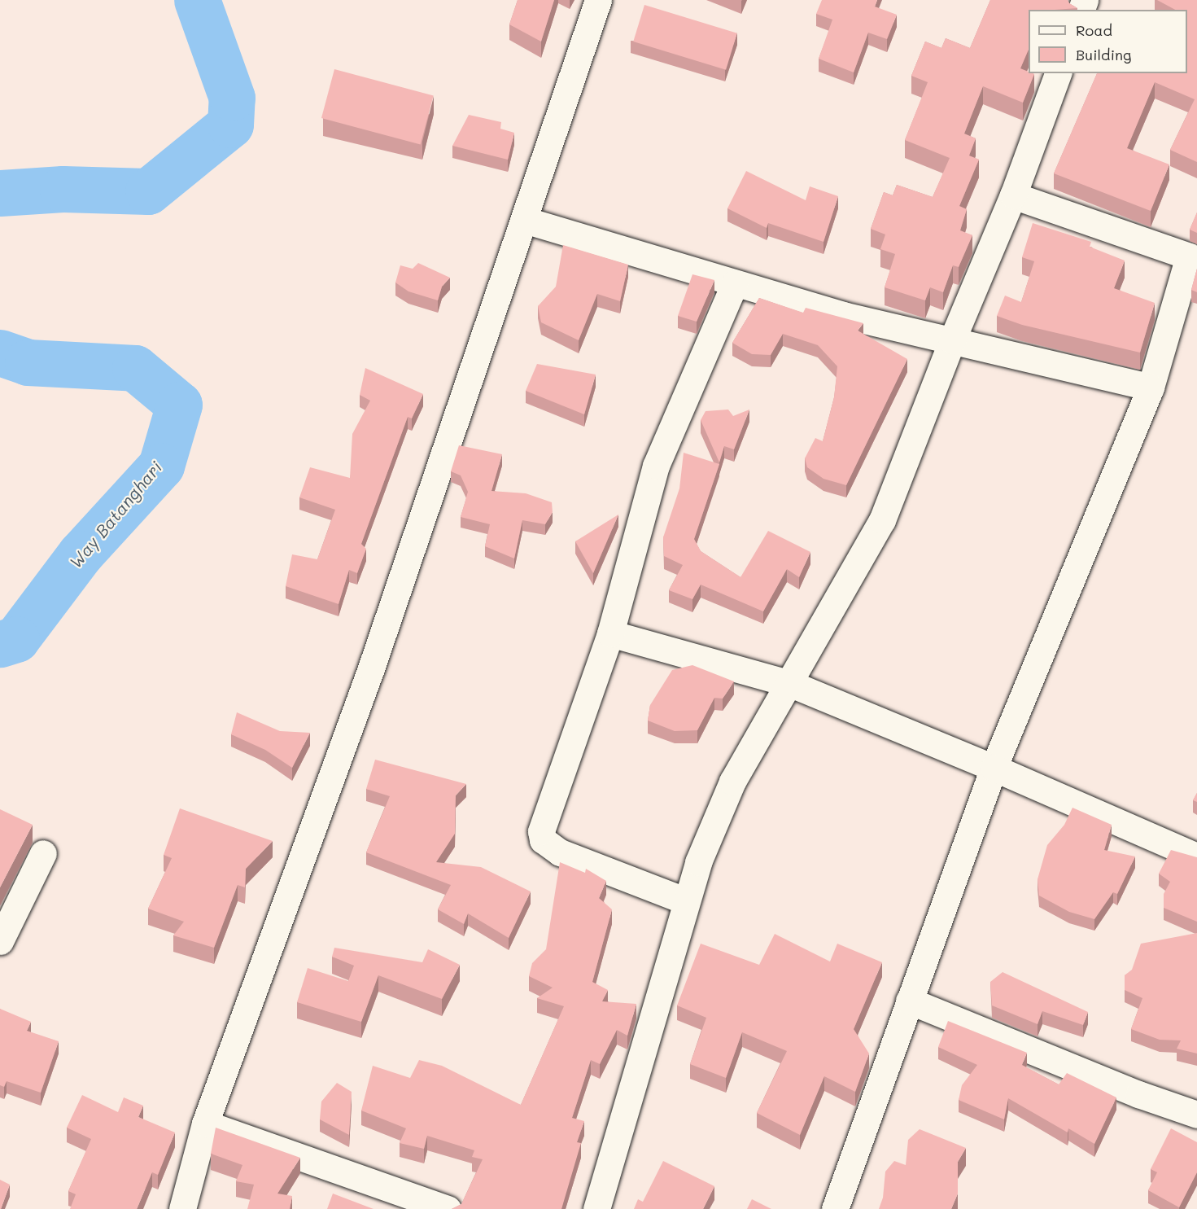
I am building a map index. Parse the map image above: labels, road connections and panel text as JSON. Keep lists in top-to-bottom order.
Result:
{
  "water": ["Way Batanghari"],
  "legend": ["Road", "Building"]
}
